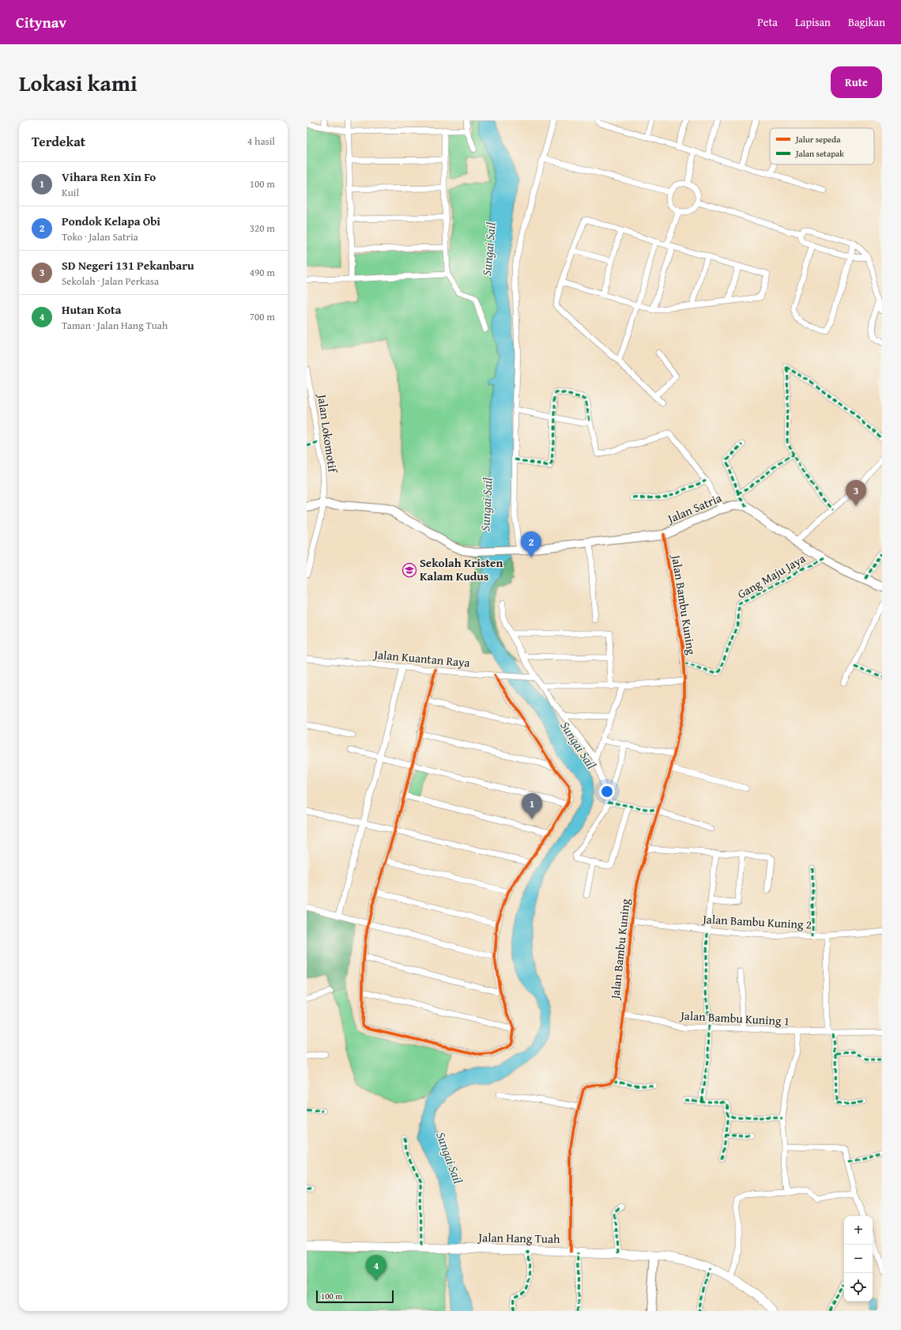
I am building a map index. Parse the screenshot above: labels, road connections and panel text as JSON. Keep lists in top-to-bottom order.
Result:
{
  "streets": {
    "main road": ["Jalan Hang Tuah"],
    "street": [
      "Jalan Lokomotif",
      "Jalan Satria",
      "Gang Maju Jaya",
      "Jalan Bambu Kuning",
      "Jalan Kuantan Raya",
      "Jalan Bambu Kuning 2",
      "Jalan Bambu Kuning 1"
    ]
  },
  "crossings": [
    ["Jalan Lokomotif", "Jalan Satria"],
    ["Jalan Satria", "Gang Maju Jaya"],
    ["Jalan Satria", "Jalan Bambu Kuning"],
    ["Gang Maju Jaya", "Jalan Bambu Kuning"],
    ["Jalan Bambu Kuning", "Jalan Bambu Kuning 2"],
    ["Jalan Bambu Kuning", "Jalan Bambu Kuning 1"]
  ],
  "water": ["Sungai Sail"],
  "places": {
    "school or university": ["Sekolah Kristen Kalam Kudus"]
  },
  "legend": ["Jalur sepeda", "Jalan setapak"],
  "scale_bar": "100 m",
  "page": {
    "header": "Citynav",
    "nav": ["Peta", "Lapisan", "Bagikan"],
    "title": "Lokasi kami",
    "buttons": "Rute",
    "heading": ["Terdekat", "4 hasil"],
    "list": [
      {
        "mark": "1",
        "name": "Vihara Ren Xin Fo",
        "note": "Kuil",
        "value": "100 m"
      },
      {
        "mark": "2",
        "name": "Pondok Kelapa Obi",
        "note": "Toko · Jalan Satria",
        "value": "320 m"
      },
      {
        "mark": "3",
        "name": "SD Negeri 131 Pekanbaru",
        "note": "Sekolah · Jalan Perkasa",
        "value": "490 m"
      },
      {
        "mark": "4",
        "name": "Hutan Kota",
        "note": "Taman · Jalan Hang Tuah",
        "value": "700 m"
      }
    ],
    "pins": [
      "3",
      "2",
      "1",
      "4"
    ],
    "map_buttons": ["+", "−"],
    "scale": "100 m"
  }
}
